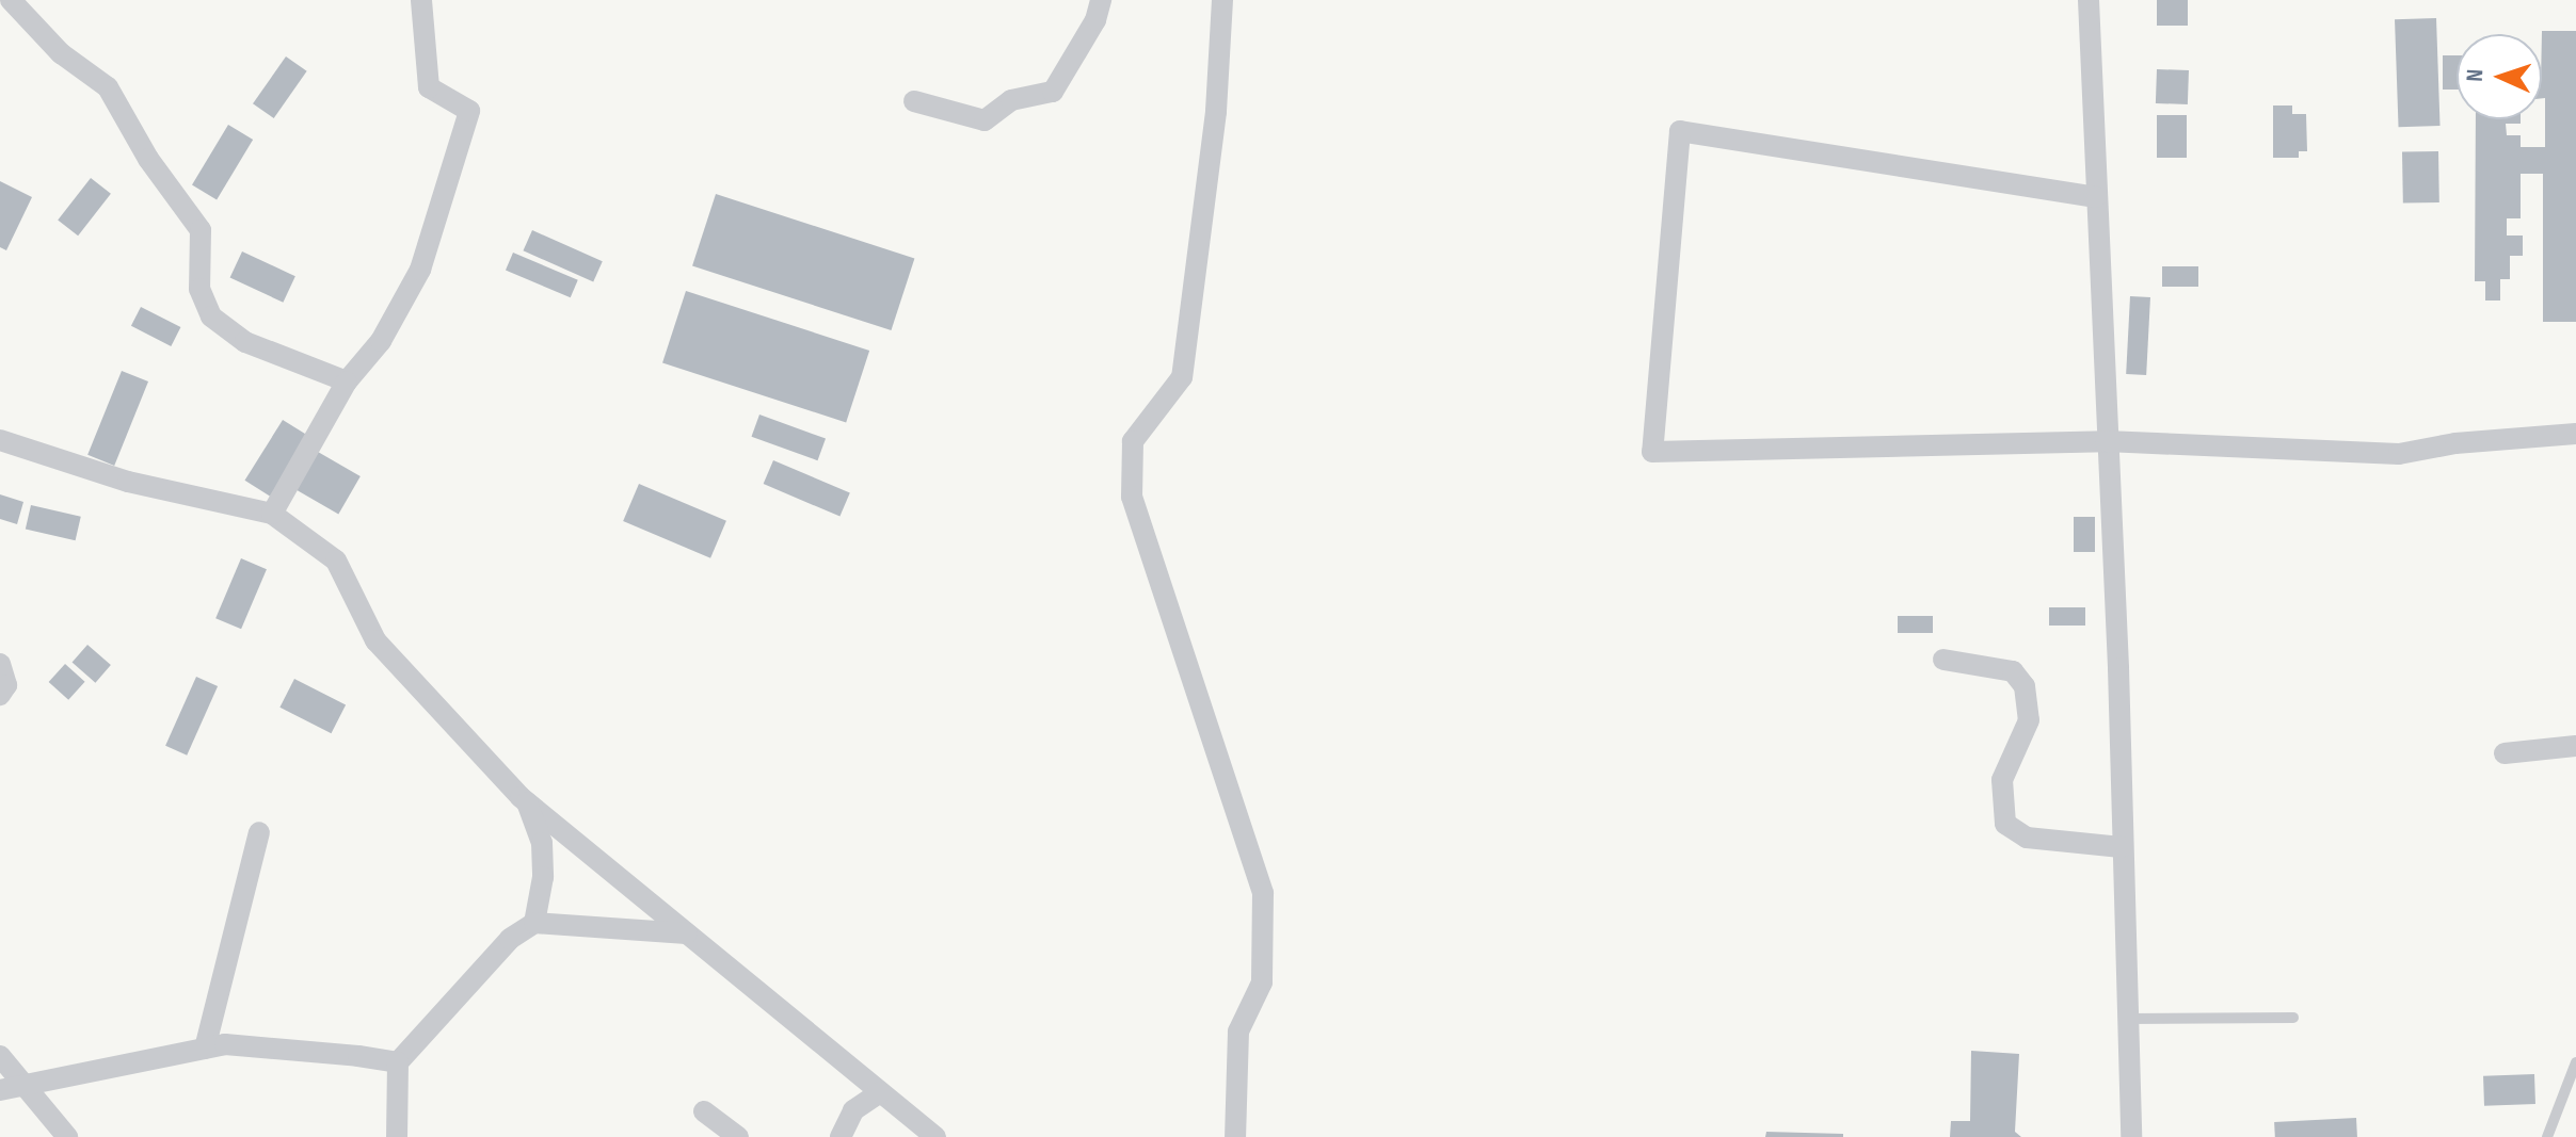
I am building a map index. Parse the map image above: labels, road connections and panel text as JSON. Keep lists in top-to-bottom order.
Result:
{
  "north": "left"
}
